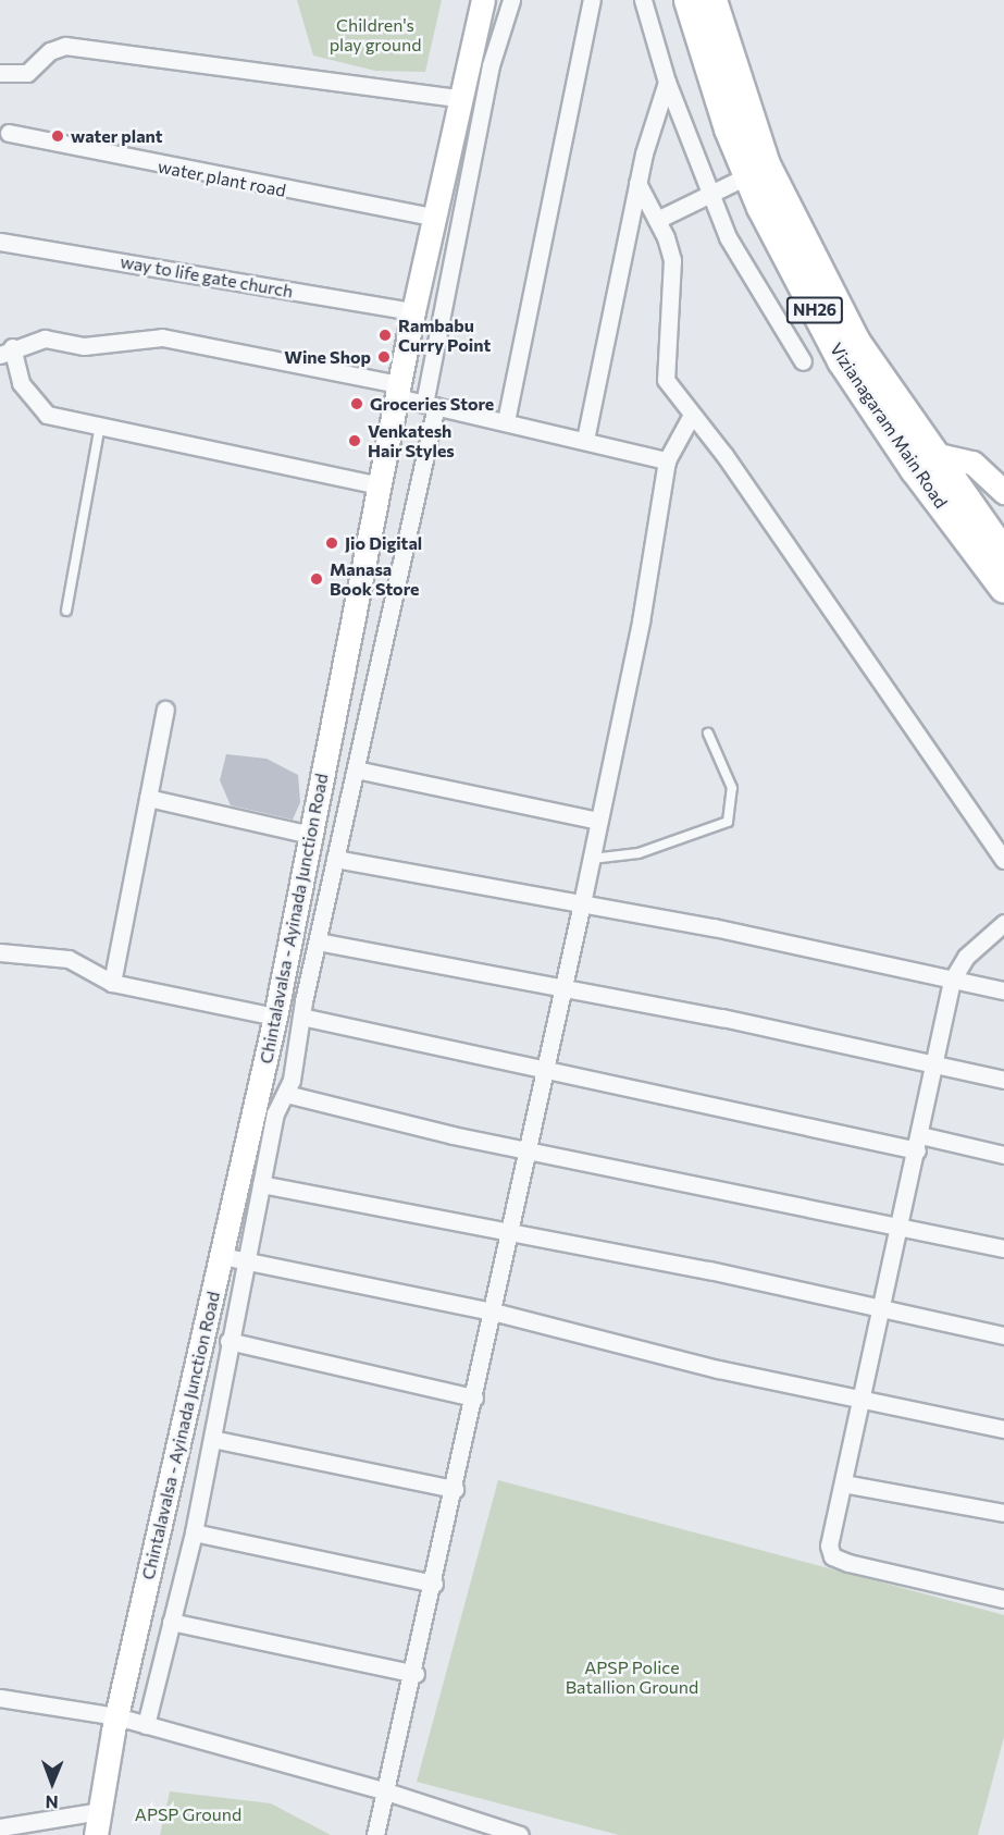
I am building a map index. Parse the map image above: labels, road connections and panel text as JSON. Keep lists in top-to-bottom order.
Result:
{
  "streets": {
    "highway": ["NH26", "Vizianagaram Main Road"],
    "main road": ["Chintalavalsa - Ayinada Junction Road"],
    "street": ["water plant road", "way to life gate church"]
  },
  "crossings": [
    ["water plant road", "Chintalavalsa - Ayinada Junction Road"],
    ["way to life gate church", "Chintalavalsa - Ayinada Junction Road"]
  ],
  "parks": ["Children's play ground", "APSP Police Batallion Ground", "APSP Ground"],
  "places": [
    "water plant",
    "Rambabu Curry Point",
    "Wine Shop",
    "Groceries Store",
    "Venkatesh Hair Styles",
    "Jio Digital",
    "Manasa Book Store"
  ],
  "north": "bottom"
}
